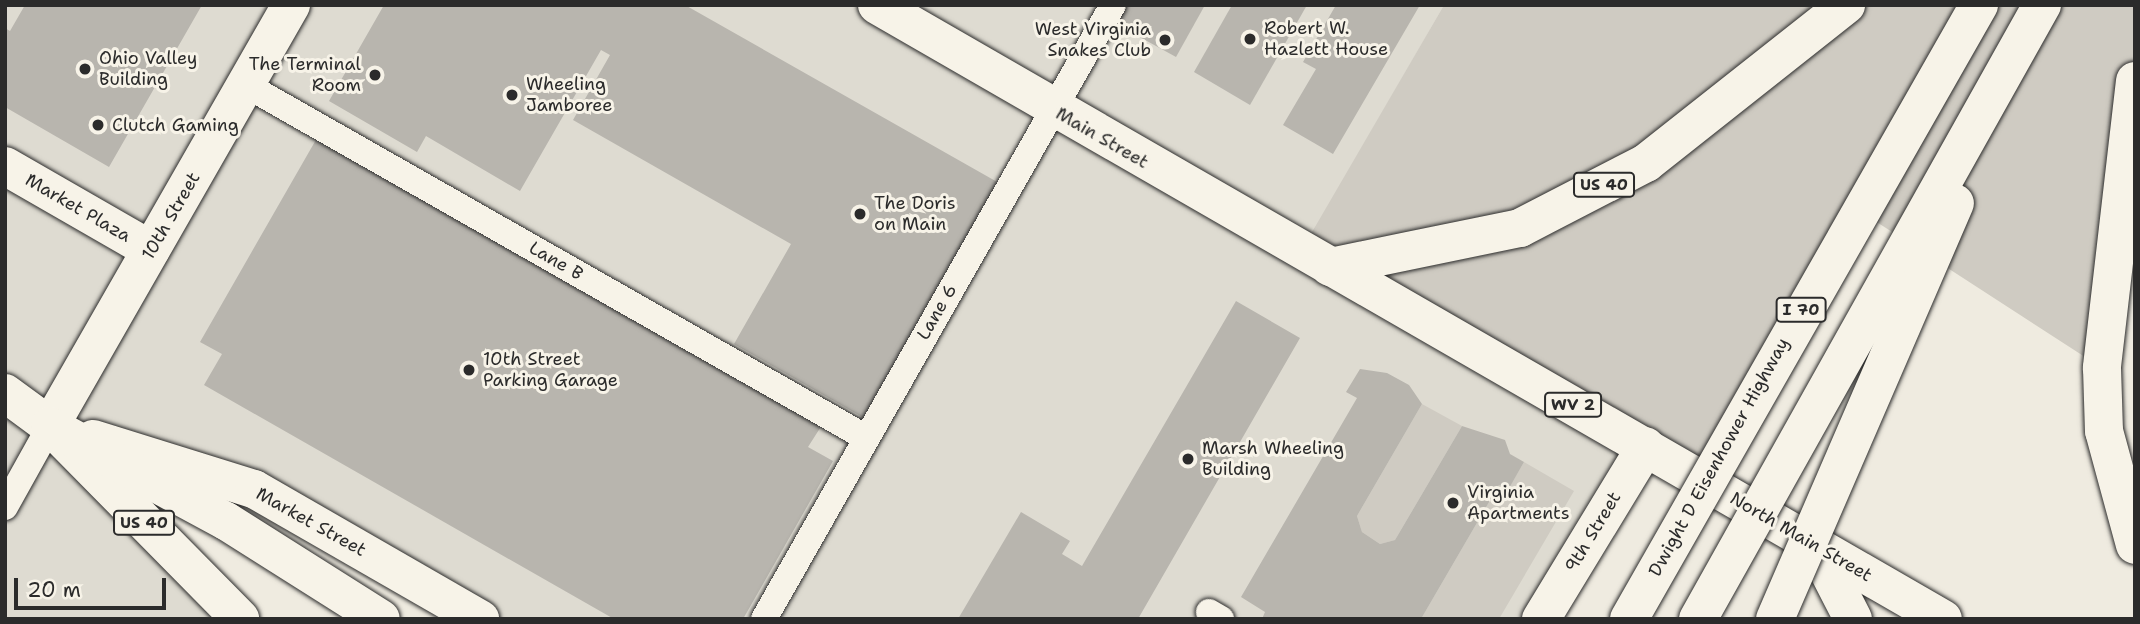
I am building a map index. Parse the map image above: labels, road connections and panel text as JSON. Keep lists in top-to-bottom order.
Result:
{
  "streets": {
    "main road": [
      "Main Street",
      "US 40",
      "Market Plaza",
      "10th Street",
      "I 70",
      "WV 2",
      "Dwight D Eisenhower Highway",
      "Market Street",
      "9th Street",
      "North Main Street"
    ],
    "lane": ["Lane B", "Lane 6"]
  },
  "crossings": [
    ["Main Street", "US 40"],
    ["Main Street", "Lane 6"],
    ["Main Street", "North Main Street"],
    ["US 40", "North Main Street"],
    ["Market Plaza", "10th Street"],
    ["10th Street", "Lane B"],
    ["10th Street", "Market Street"],
    ["Lane B", "Lane 6"],
    ["9th Street", "North Main Street"]
  ],
  "places": [
    "Robert W. Hazlett House",
    "West Virginia Snakes Club",
    "Ohio Valley Building",
    "The Terminal Room",
    "Wheeling Jamboree",
    "Clutch Gaming",
    "The Doris on Main",
    "10th Street Parking Garage",
    "Marsh Wheeling Building",
    "Virginia Apartments"
  ],
  "scale_bar": "20 m"
}
